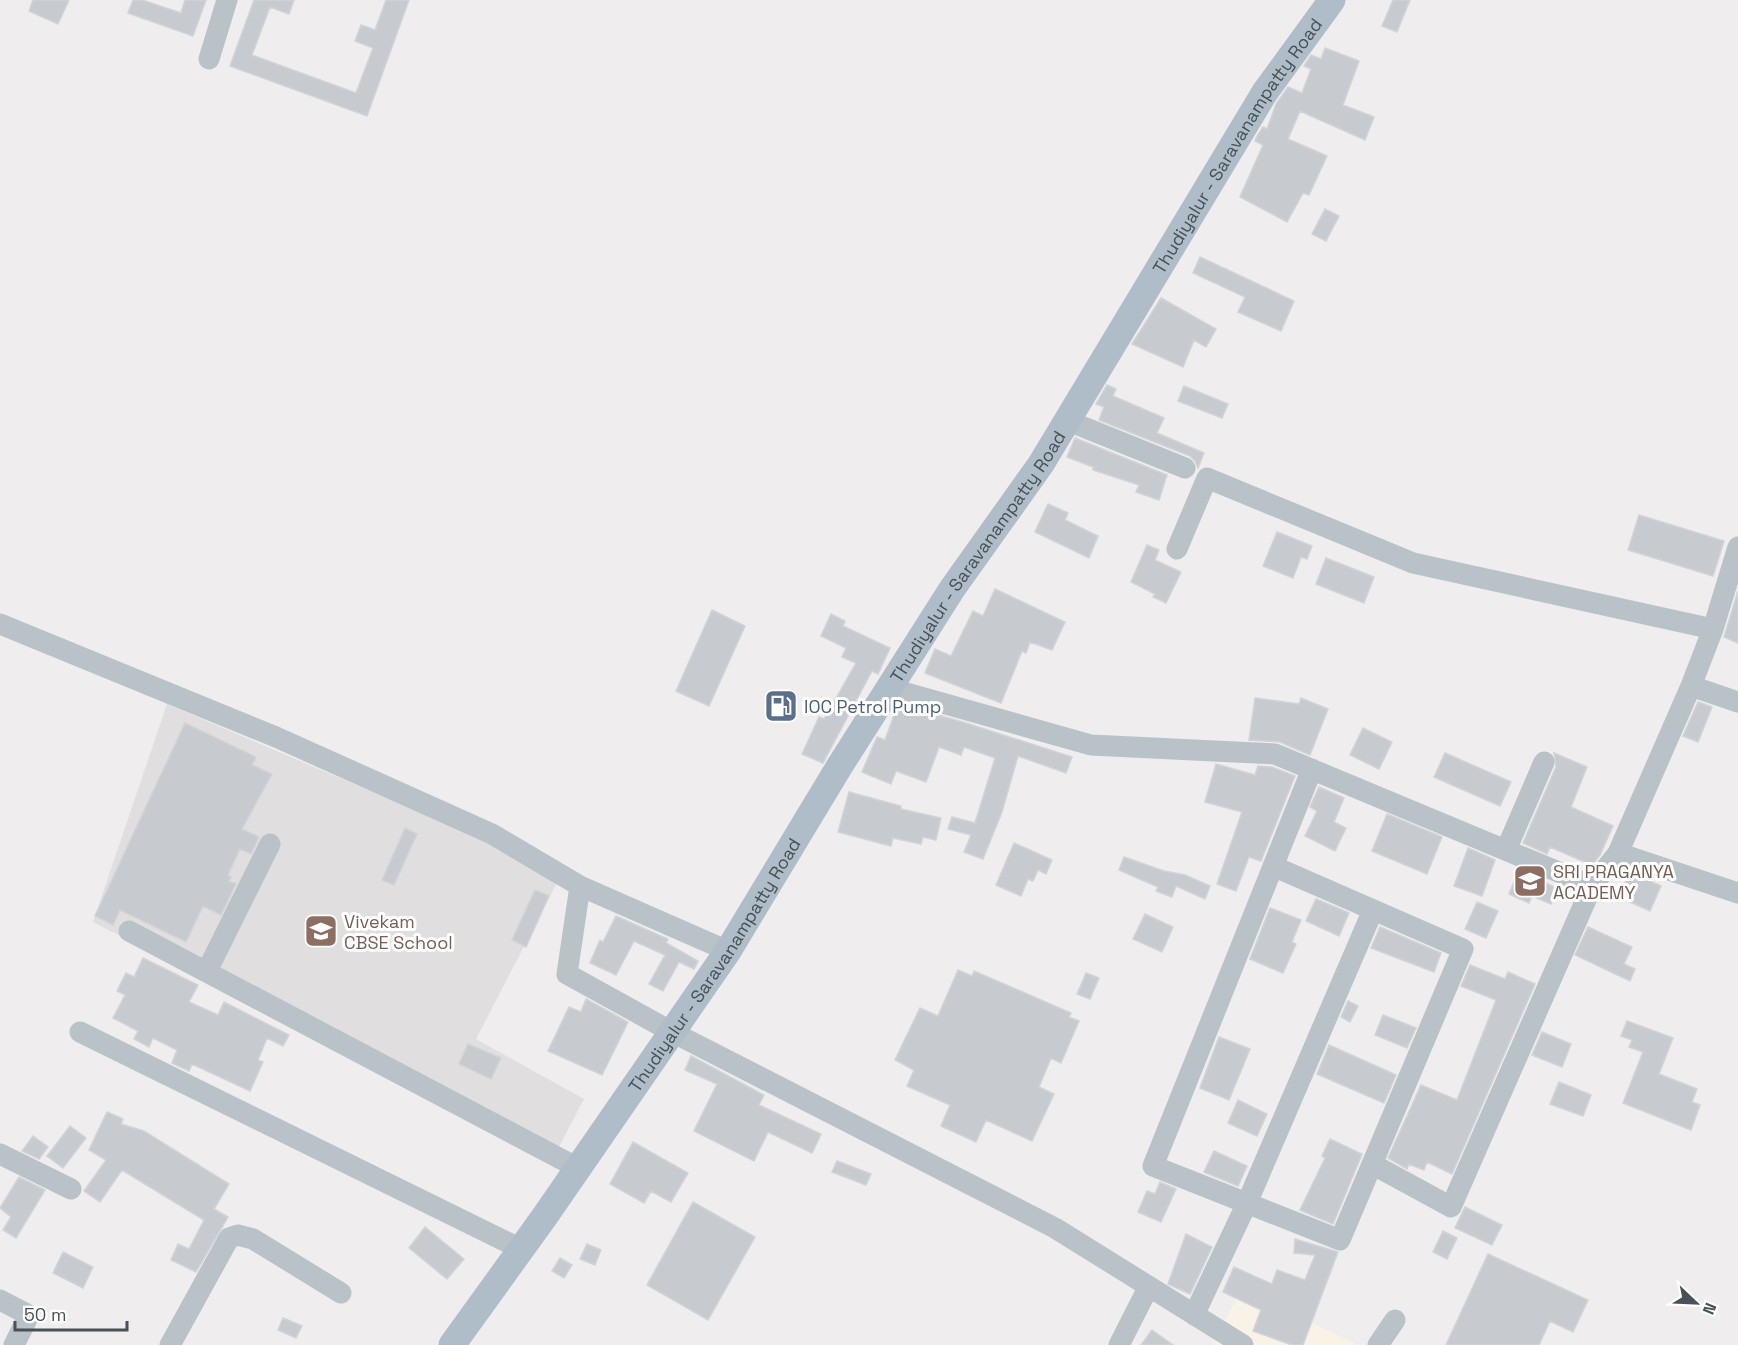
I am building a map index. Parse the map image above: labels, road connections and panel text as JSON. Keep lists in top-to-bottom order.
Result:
{
  "streets": {
    "main road": ["Thudiyalur - Saravanampatty Road"]
  },
  "places": {
    "fuel station": ["IOC Petrol Pump"],
    "school or university": ["SRI PRAGANYA ACADEMY", "Vivekam CBSE School"]
  },
  "scale_bar": "50 m",
  "north": "bottom right"
}
